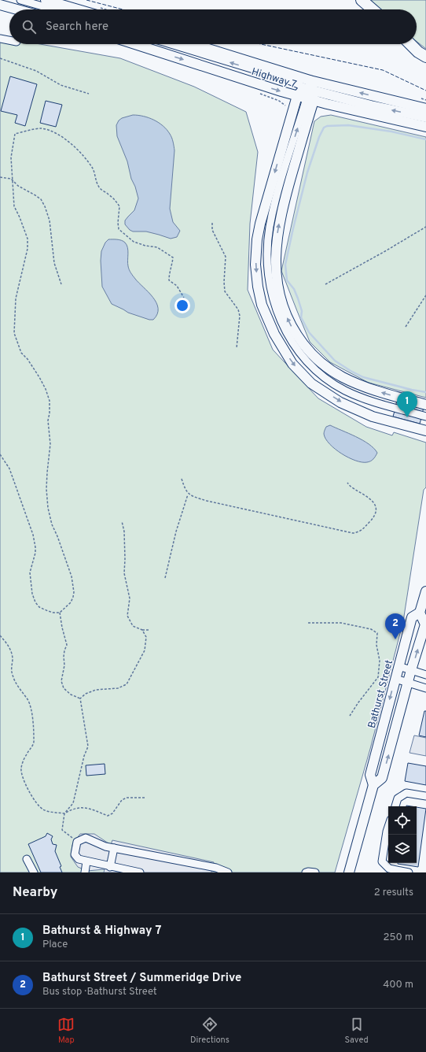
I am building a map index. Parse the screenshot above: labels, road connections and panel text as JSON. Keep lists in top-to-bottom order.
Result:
{
  "streets": {
    "main road": ["Highway 7", "Bathurst Street"]
  },
  "page": {
    "search": "Search here",
    "pins": ["1", "2"],
    "heading": ["Nearby", "2 results"],
    "list": [
      {
        "mark": "1",
        "name": "Bathurst & Highway 7",
        "note": "Place",
        "value": "250 m"
      },
      {
        "mark": "2",
        "name": "Bathurst Street / Summeridge Drive",
        "note": "Bus stop · Bathurst Street",
        "value": "400 m"
      }
    ],
    "nav": ["Map", "Directions", "Saved"]
  }
}
